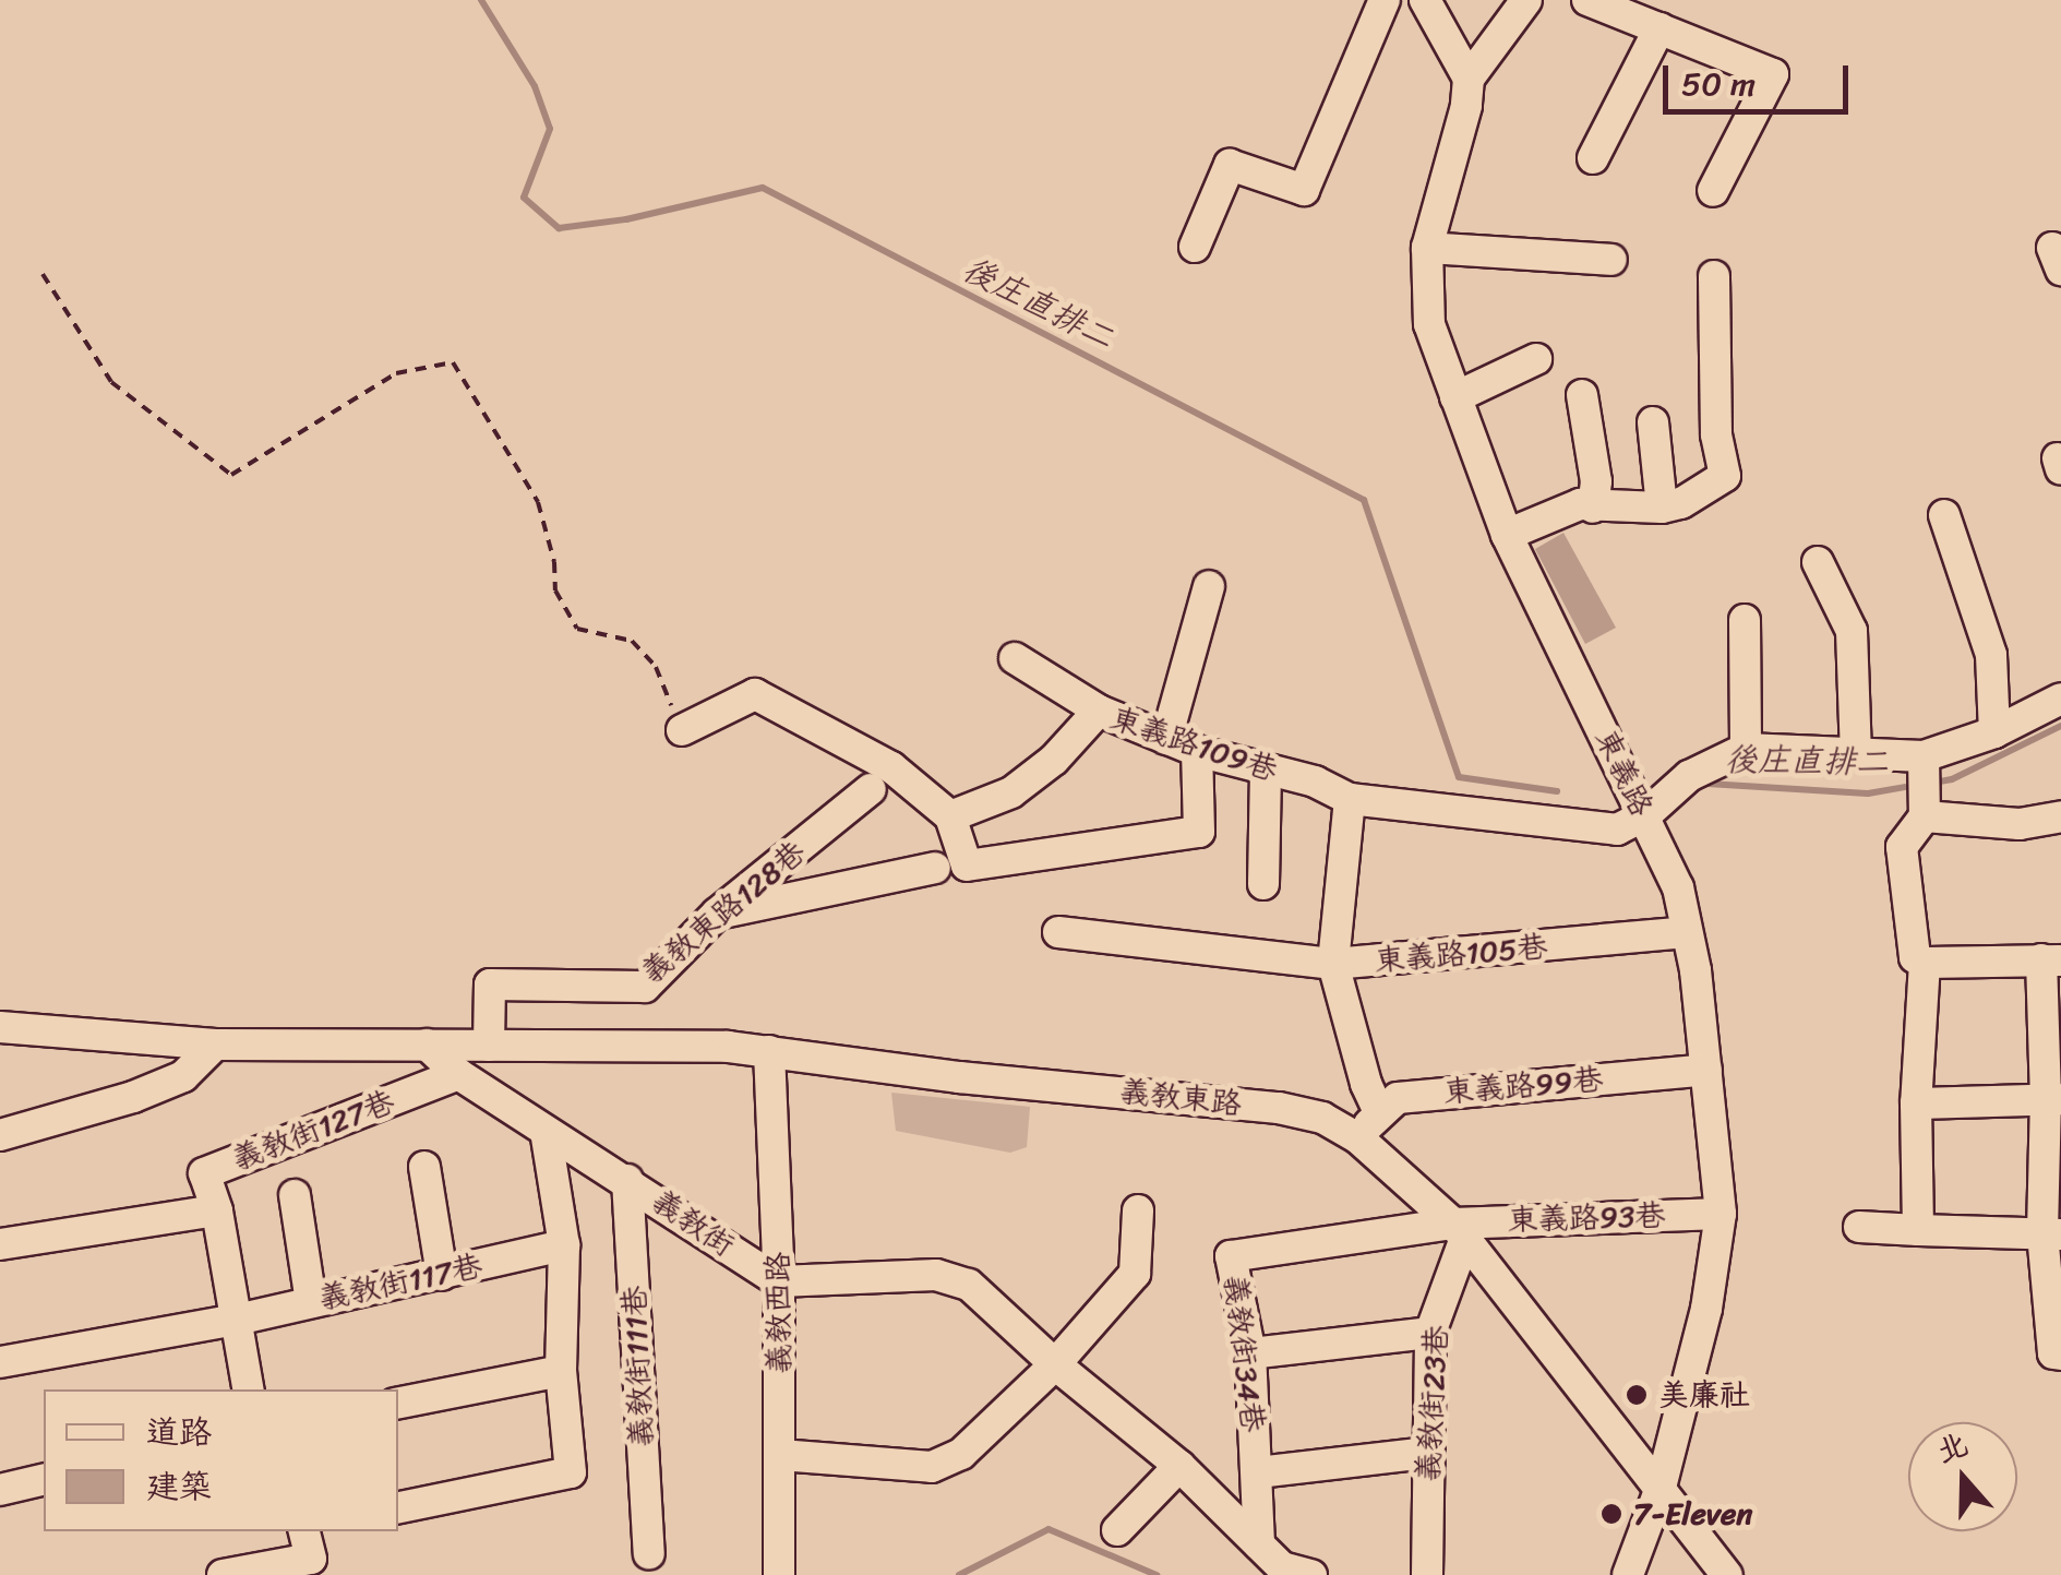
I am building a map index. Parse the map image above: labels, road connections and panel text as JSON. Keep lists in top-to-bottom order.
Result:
{
  "streets": {
    "street": [
      "東義路109巷",
      "東義路",
      "義教東路128巷",
      "東義路105巷",
      "東義路99巷",
      "義教東路",
      "義教街127巷",
      "東義路93巷",
      "義教街",
      "義教街117巷",
      "義教西路",
      "義教街34巷",
      "義教街111巷",
      "義教街23巷"
    ]
  },
  "crossings": [
    ["東義路109巷", "東義路"],
    ["東義路109巷", "東義路105巷"],
    ["東義路", "東義路105巷"],
    ["東義路", "東義路99巷"],
    ["東義路", "義教東路"],
    ["東義路", "東義路93巷"],
    ["義教東路128巷", "義教東路"],
    ["義教東路", "東義路93巷"],
    ["義教東路", "義教街"],
    ["義教東路", "義教西路"],
    ["義教東路", "義教街34巷"],
    ["義教東路", "義教街23巷"],
    ["義教街127巷", "義教街"],
    ["義教街127巷", "義教街117巷"],
    ["東義路93巷", "義教街34巷"],
    ["東義路93巷", "義教街23巷"],
    ["義教街", "義教西路"],
    ["義教街", "義教街111巷"],
    ["義教街34巷", "義教街23巷"]
  ],
  "water": ["後庄直排二"],
  "places": ["美廉社", "7-Eleven"],
  "legend": ["道路", "建築"],
  "scale_bar": "50 m",
  "north": "top"
}
